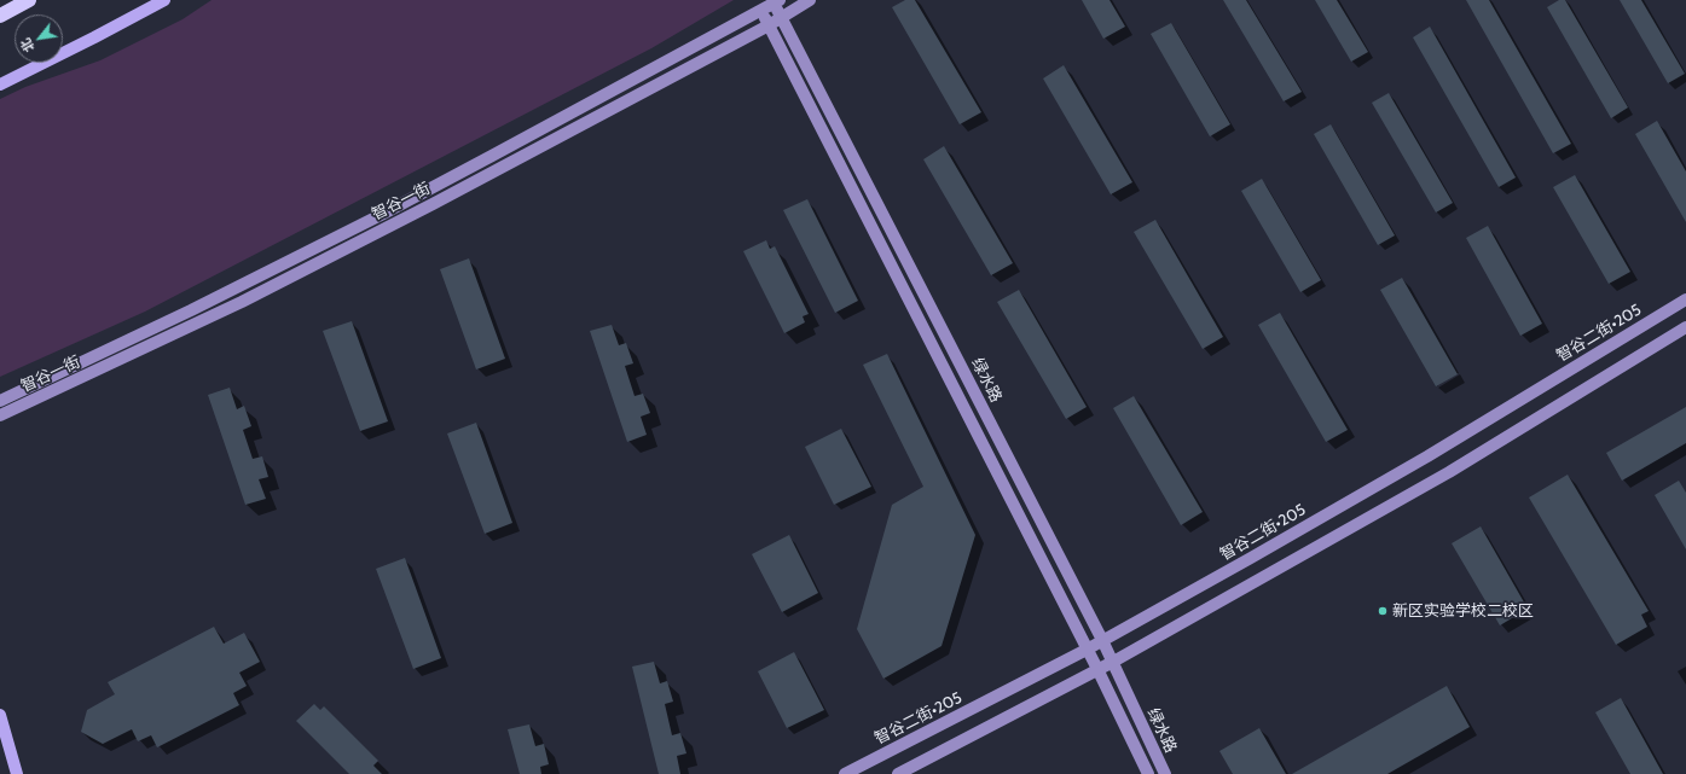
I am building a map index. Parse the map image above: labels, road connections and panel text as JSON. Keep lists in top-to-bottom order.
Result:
{
  "streets": {
    "main road": ["智谷一街", "智谷二街•205", "绿水路"]
  },
  "crossings": [
    ["智谷一街", "绿水路"],
    ["智谷二街•205", "绿水路"]
  ],
  "places": ["新区实验学校二校区"],
  "north": "bottom left"
}
